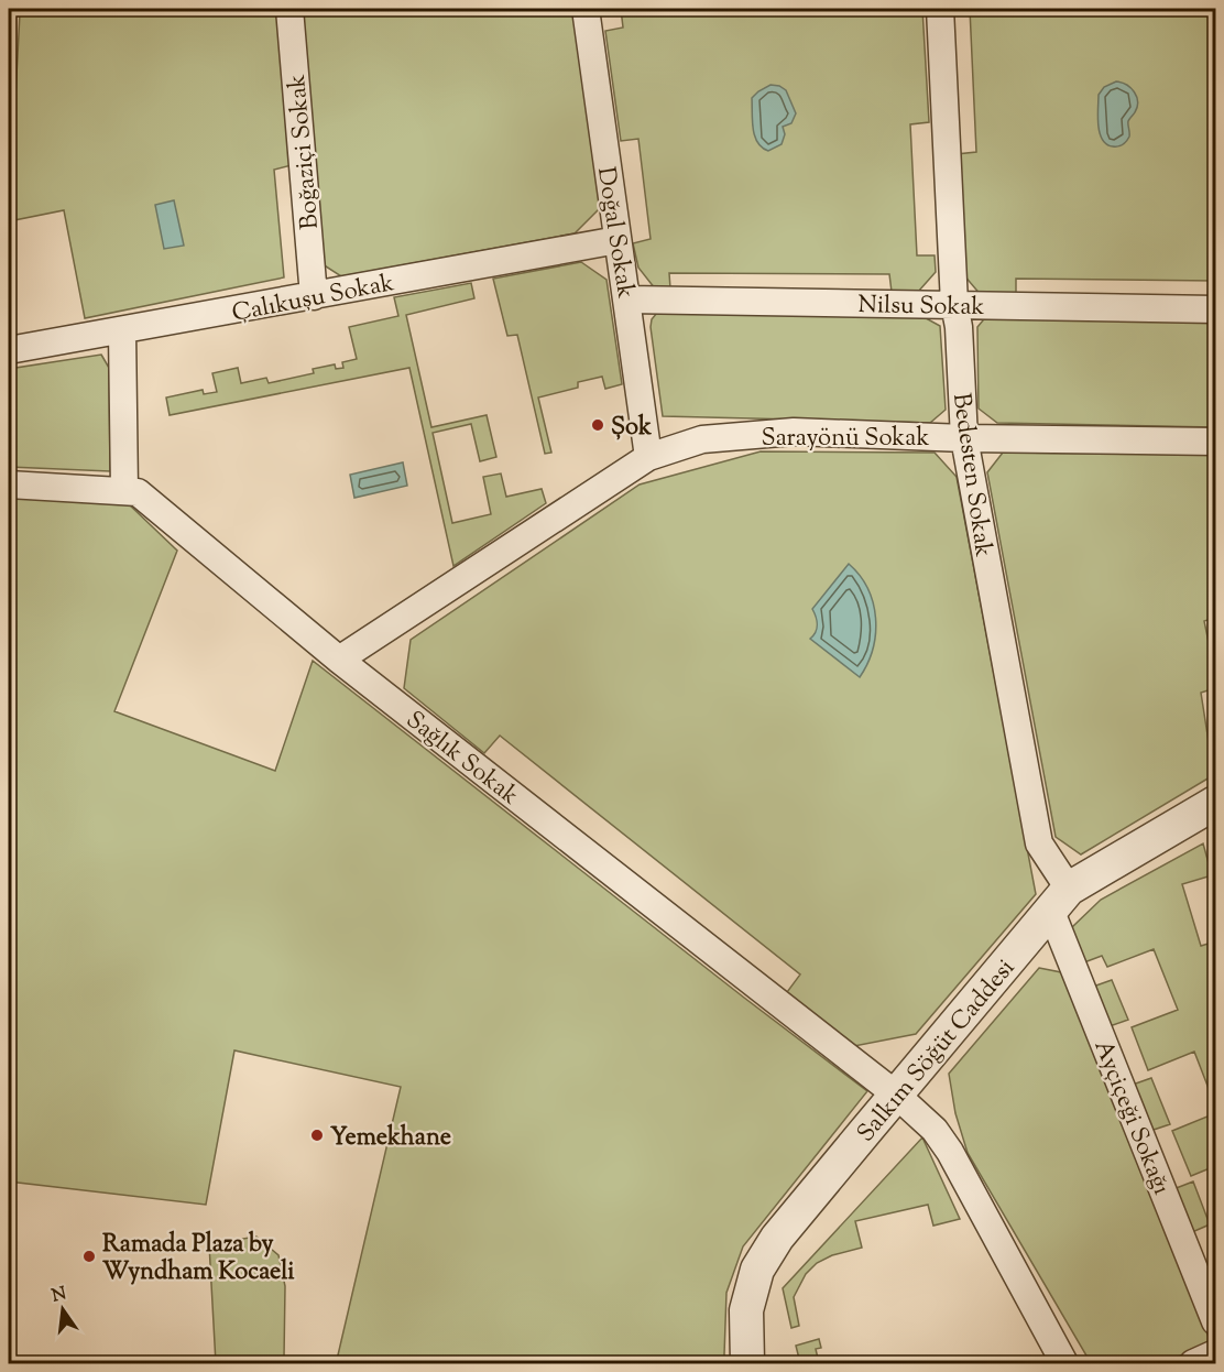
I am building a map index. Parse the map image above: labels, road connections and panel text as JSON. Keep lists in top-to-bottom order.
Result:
{
  "streets": {
    "street": [
      "Boğaziçi Sokak",
      "Doğal Sokak",
      "Çalıkuşu Sokak",
      "Nilsu Sokak",
      "Sarayönü Sokak",
      "Bedesten Sokak",
      "Sağlık Sokak",
      "Salkım Söğüt Caddesi",
      "Ayçiçeği Sokağı"
    ]
  },
  "crossings": [
    ["Boğaziçi Sokak", "Çalıkuşu Sokak"],
    ["Doğal Sokak", "Çalıkuşu Sokak"],
    ["Doğal Sokak", "Nilsu Sokak"],
    ["Doğal Sokak", "Sarayönü Sokak"],
    ["Nilsu Sokak", "Bedesten Sokak"],
    ["Sarayönü Sokak", "Bedesten Sokak"],
    ["Sarayönü Sokak", "Sağlık Sokak"],
    ["Bedesten Sokak", "Salkım Söğüt Caddesi"],
    ["Bedesten Sokak", "Ayçiçeği Sokağı"],
    ["Sağlık Sokak", "Salkım Söğüt Caddesi"],
    ["Salkım Söğüt Caddesi", "Ayçiçeği Sokağı"]
  ],
  "places": ["Şok", "Yemekhane", "Ramada Plaza by Wyndham Kocaeli"],
  "north": "top"
}
